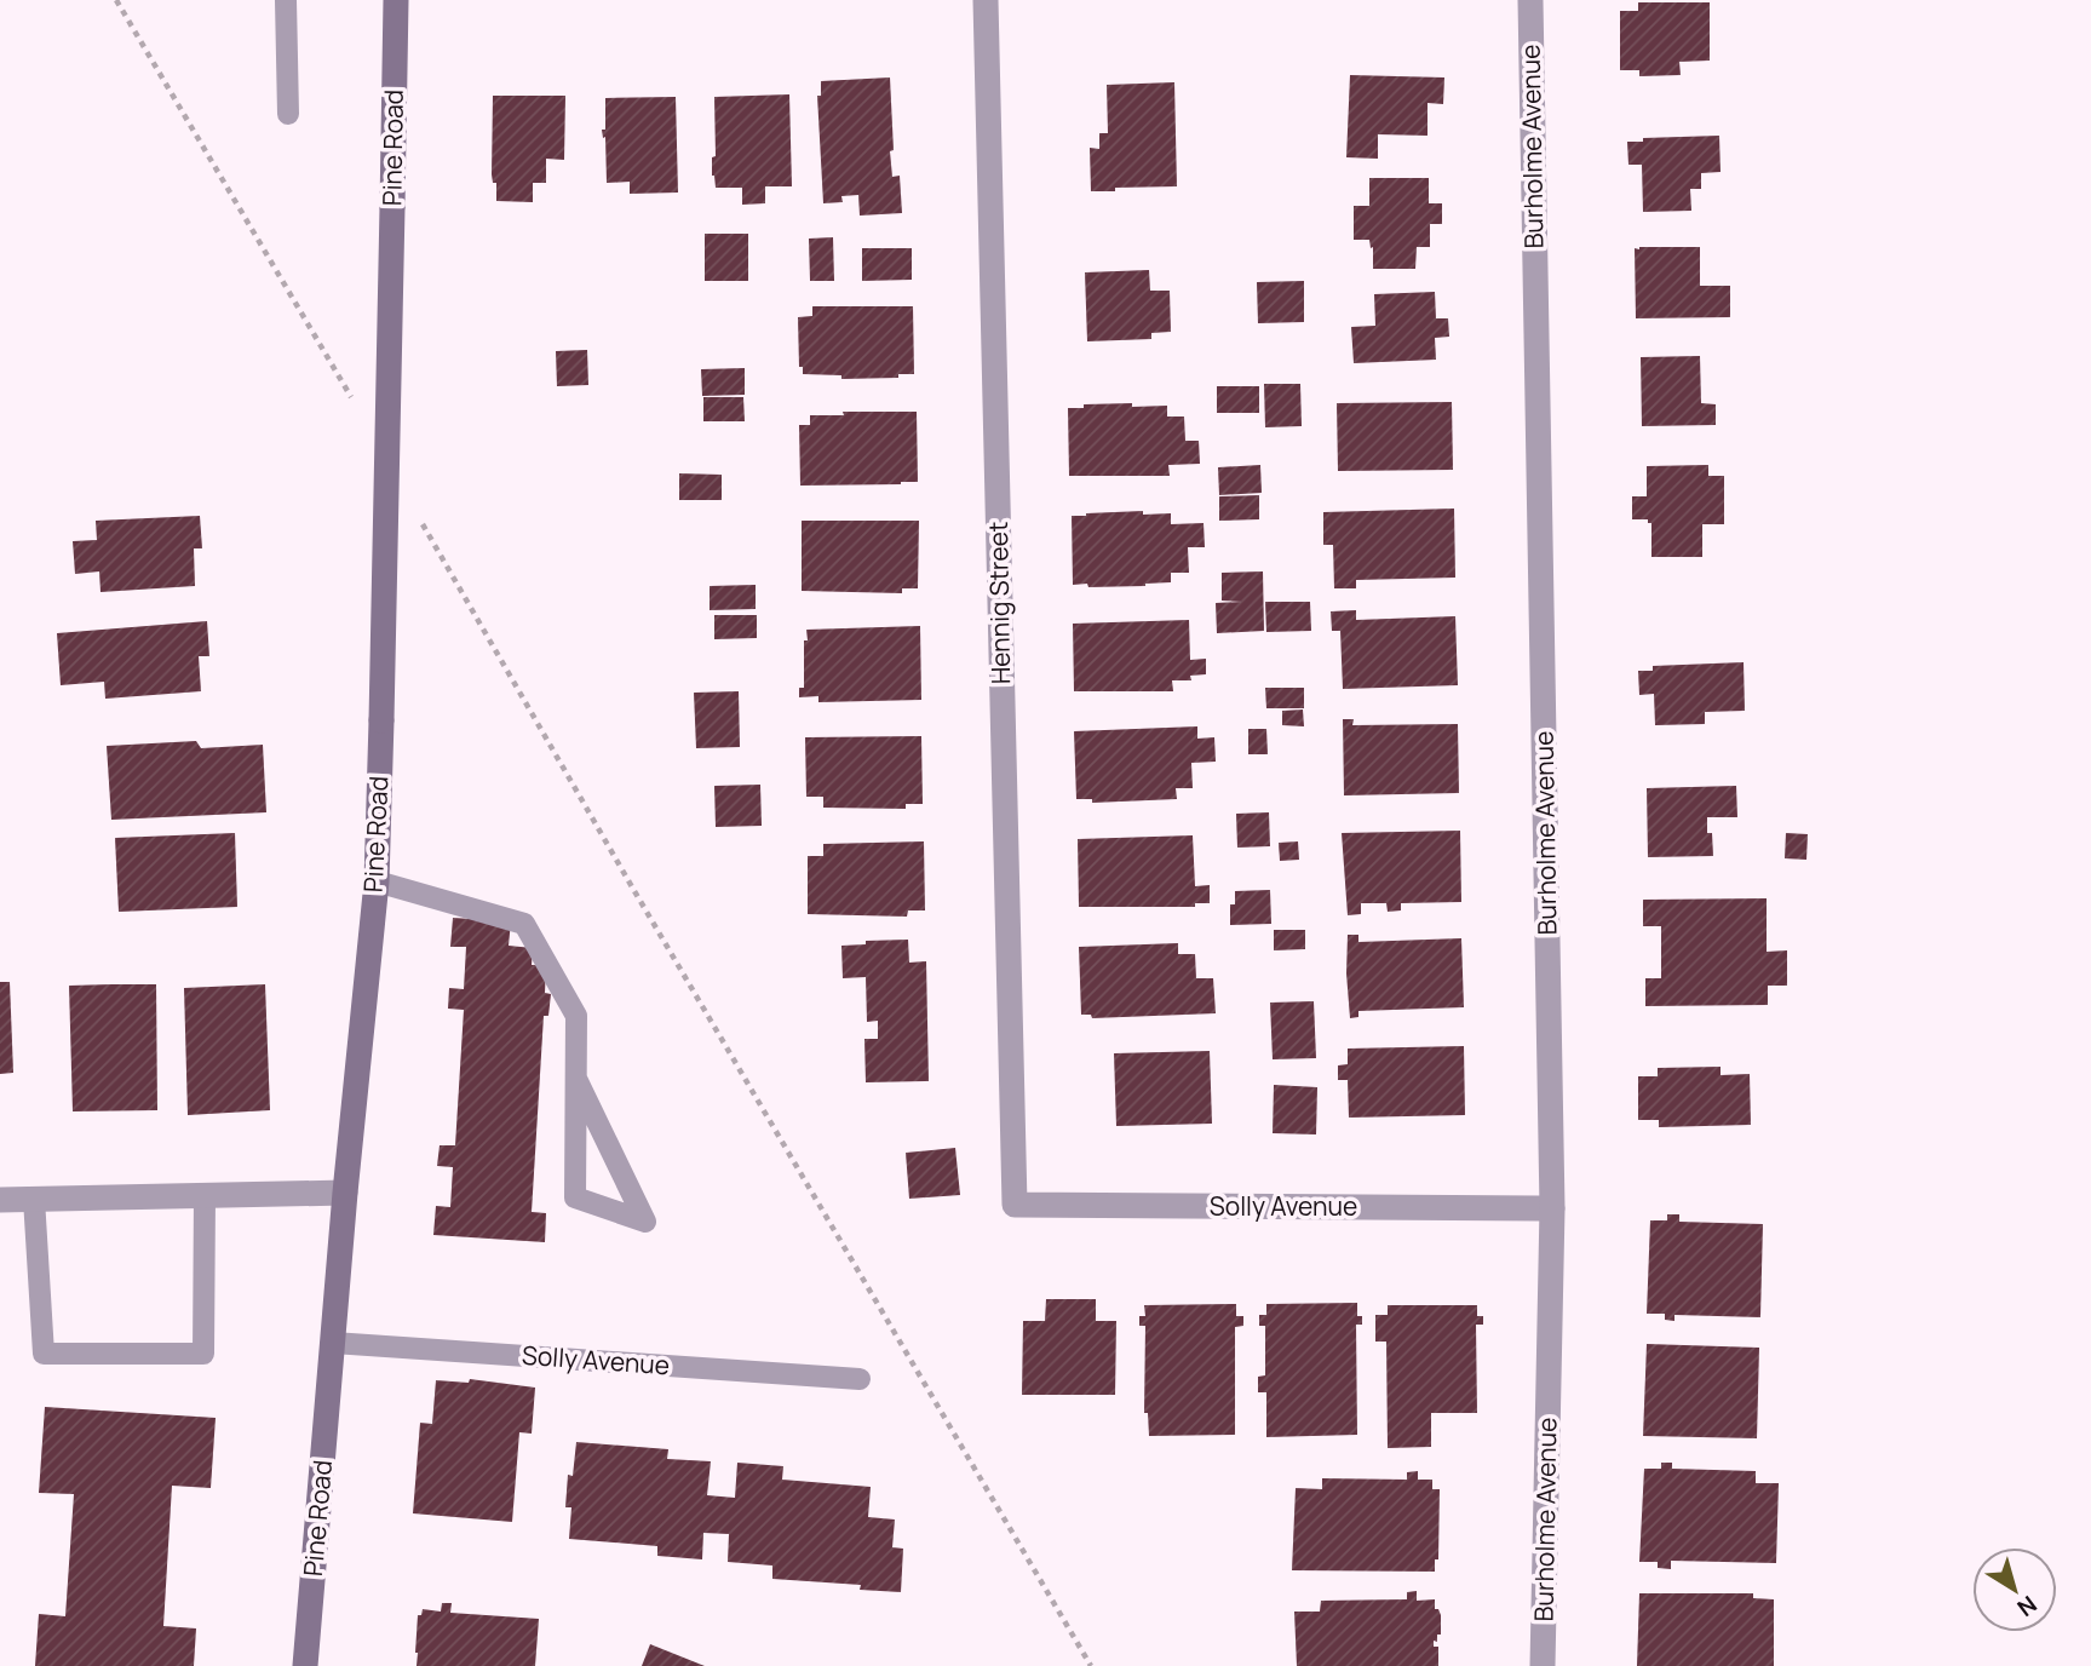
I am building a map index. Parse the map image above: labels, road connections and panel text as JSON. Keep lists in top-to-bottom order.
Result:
{
  "streets": {
    "street": [
      "Burholme Avenue",
      "Pine Road",
      "Hennig Street",
      "Solly Avenue"
    ]
  },
  "crossings": [
    ["Burholme Avenue", "Solly Avenue"],
    ["Pine Road", "Solly Avenue"],
    ["Hennig Street", "Solly Avenue"]
  ],
  "north": "bottom right"
}
